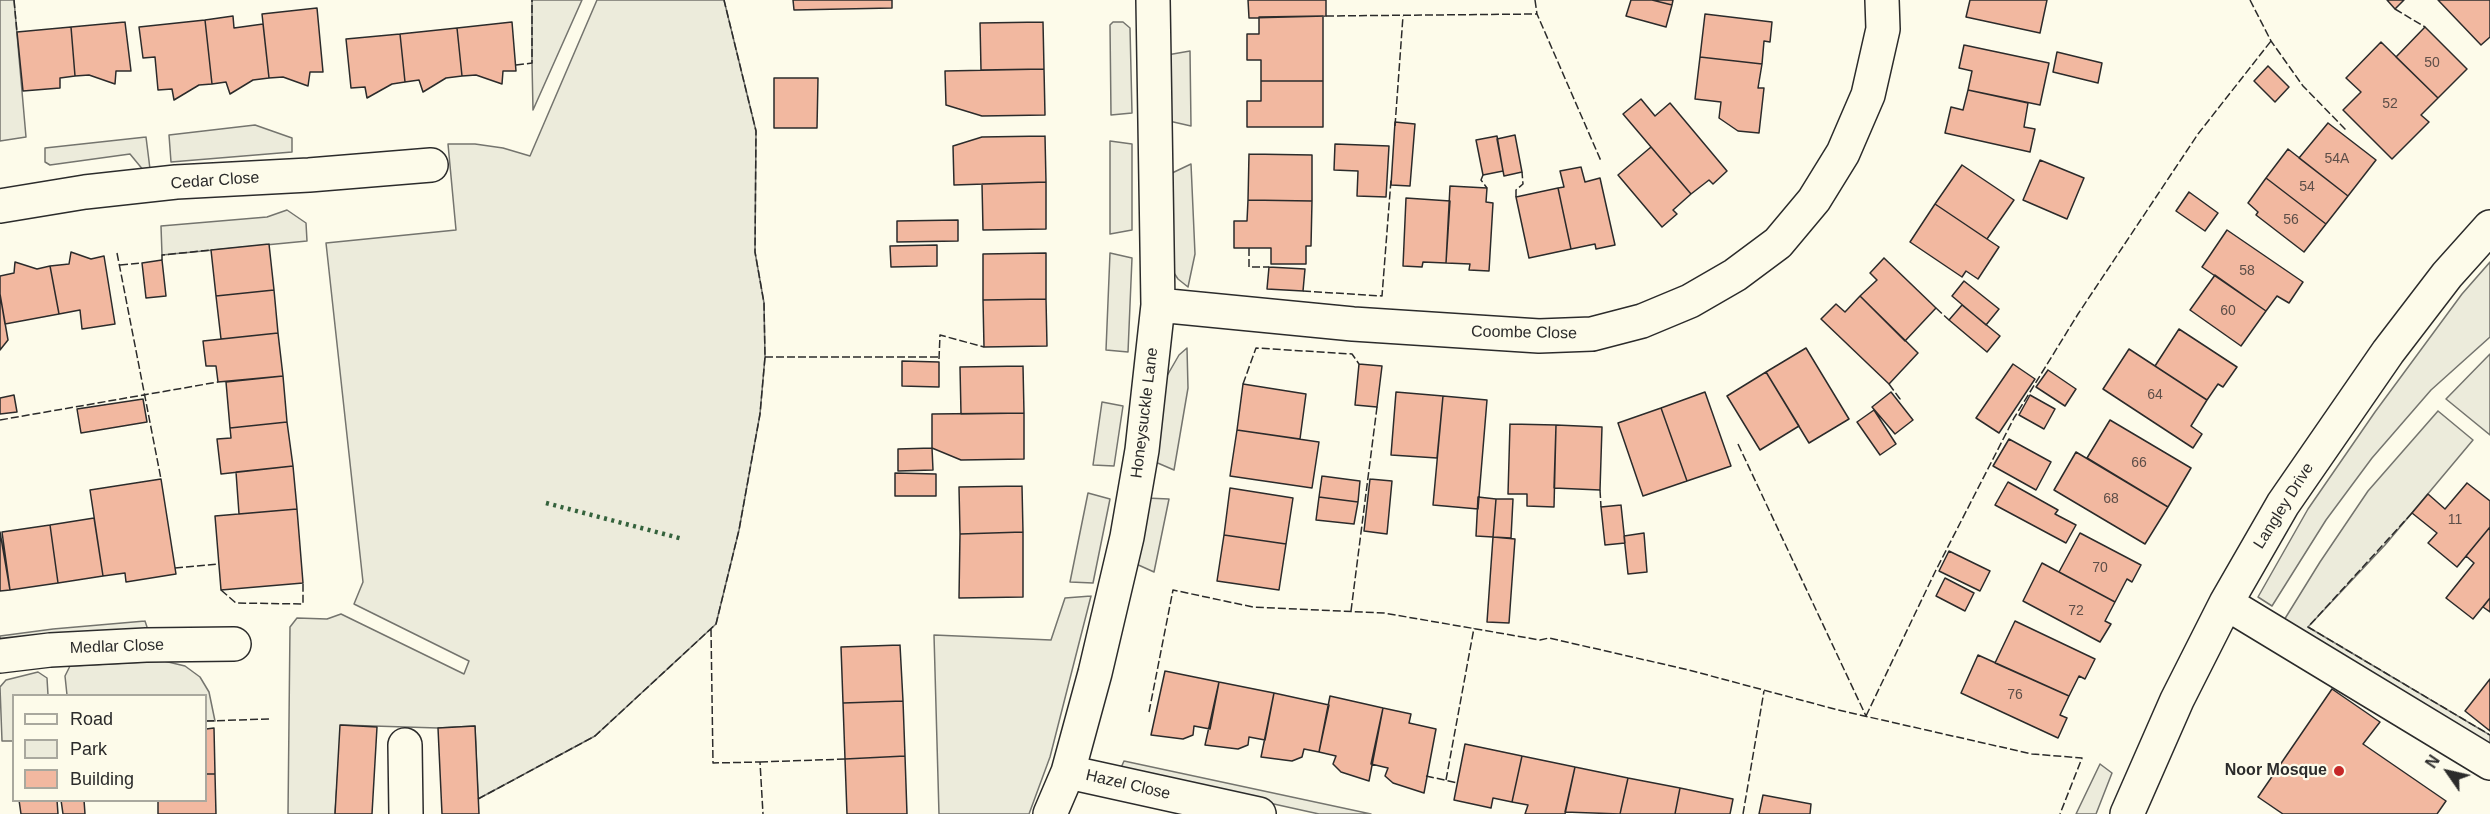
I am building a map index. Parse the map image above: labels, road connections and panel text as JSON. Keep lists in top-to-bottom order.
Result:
{
  "streets": {
    "street": [
      "Cedar Close",
      "Coombe Close",
      "Honeysuckle Lane",
      "Langley Drive",
      "Medlar Close",
      "Hazel Close"
    ]
  },
  "crossings": [
    ["Coombe Close", "Honeysuckle Lane"],
    ["Honeysuckle Lane", "Hazel Close"]
  ],
  "places": ["Noor Mosque"],
  "house_numbers": [
    "50",
    "52",
    "54A",
    "54",
    "56",
    "58",
    "60",
    "64",
    "66",
    "68",
    "11",
    "70",
    "72",
    "76"
  ],
  "legend": ["Road", "Park", "Building"],
  "north": "top left"
}
